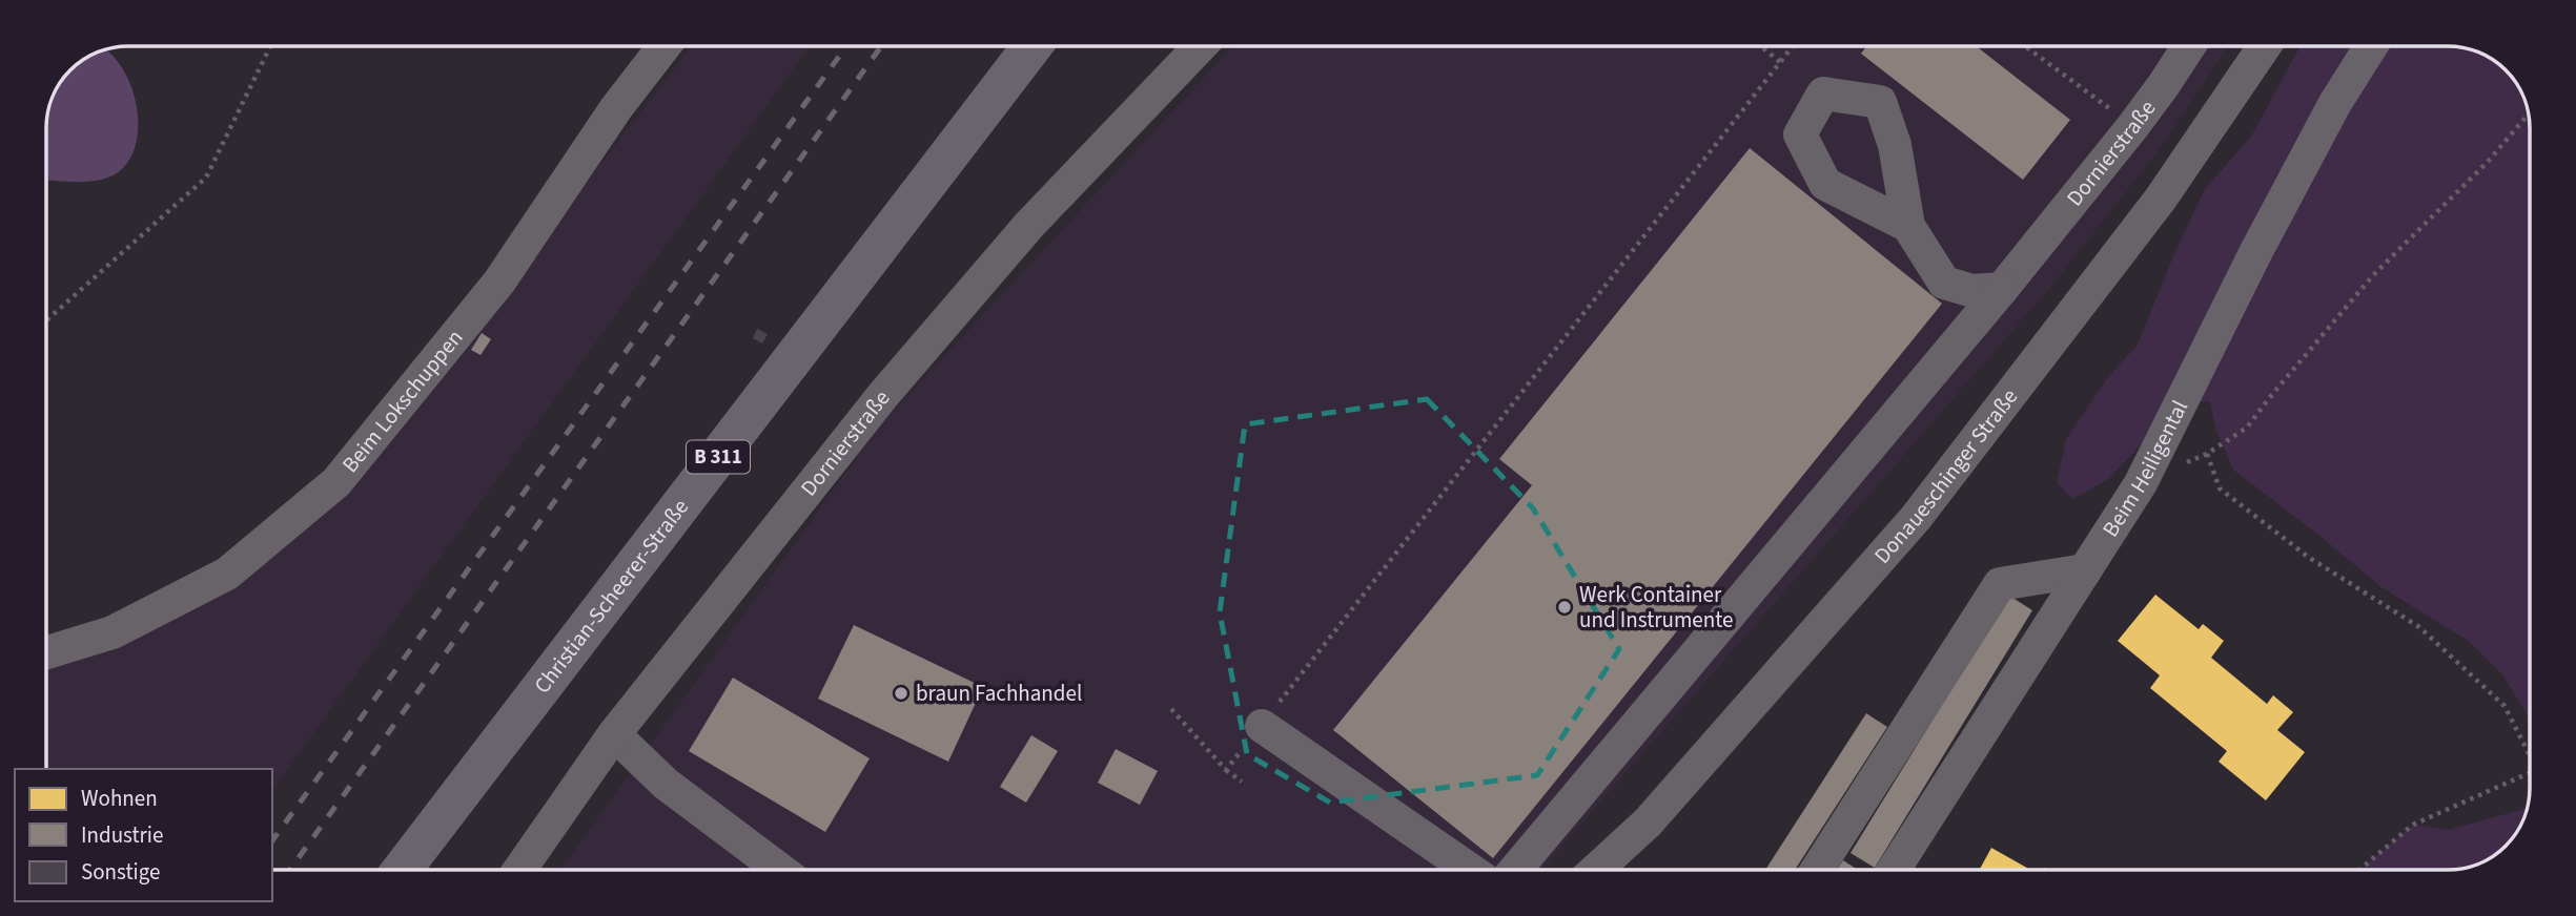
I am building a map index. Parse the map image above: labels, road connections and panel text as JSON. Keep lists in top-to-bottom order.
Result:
{
  "streets": {
    "main road": ["B 311", "Christian-Scheerer-Straße"],
    "street": [
      "Dornierstraße",
      "Beim Lokschuppen",
      "Beim Heiligental",
      "Donaueschinger Straße"
    ]
  },
  "places": ["Werk Container und Instrumente", "braun Fachhandel"],
  "legend": ["Wohnen", "Industrie", "Sonstige"]
}
